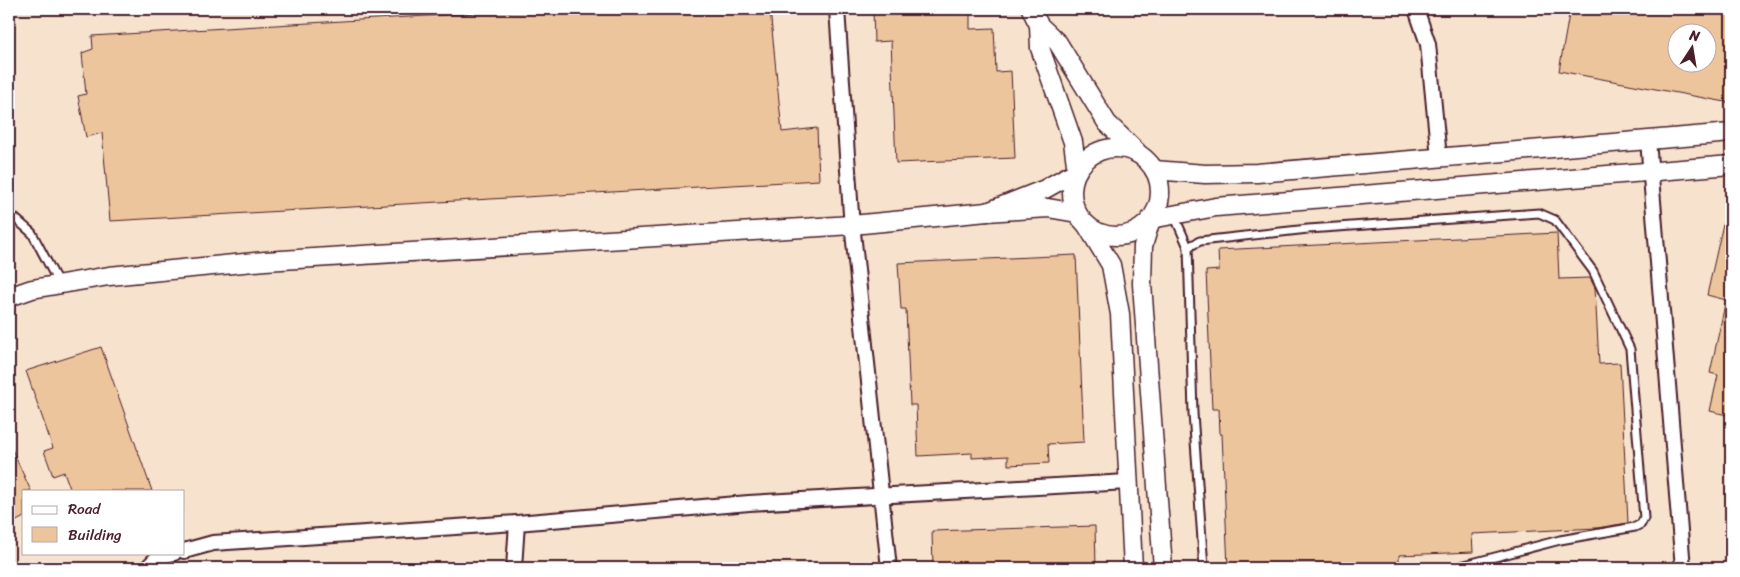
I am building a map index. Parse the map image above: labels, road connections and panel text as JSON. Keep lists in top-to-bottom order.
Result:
{
  "legend": ["Road", "Building"],
  "north": "top"
}
